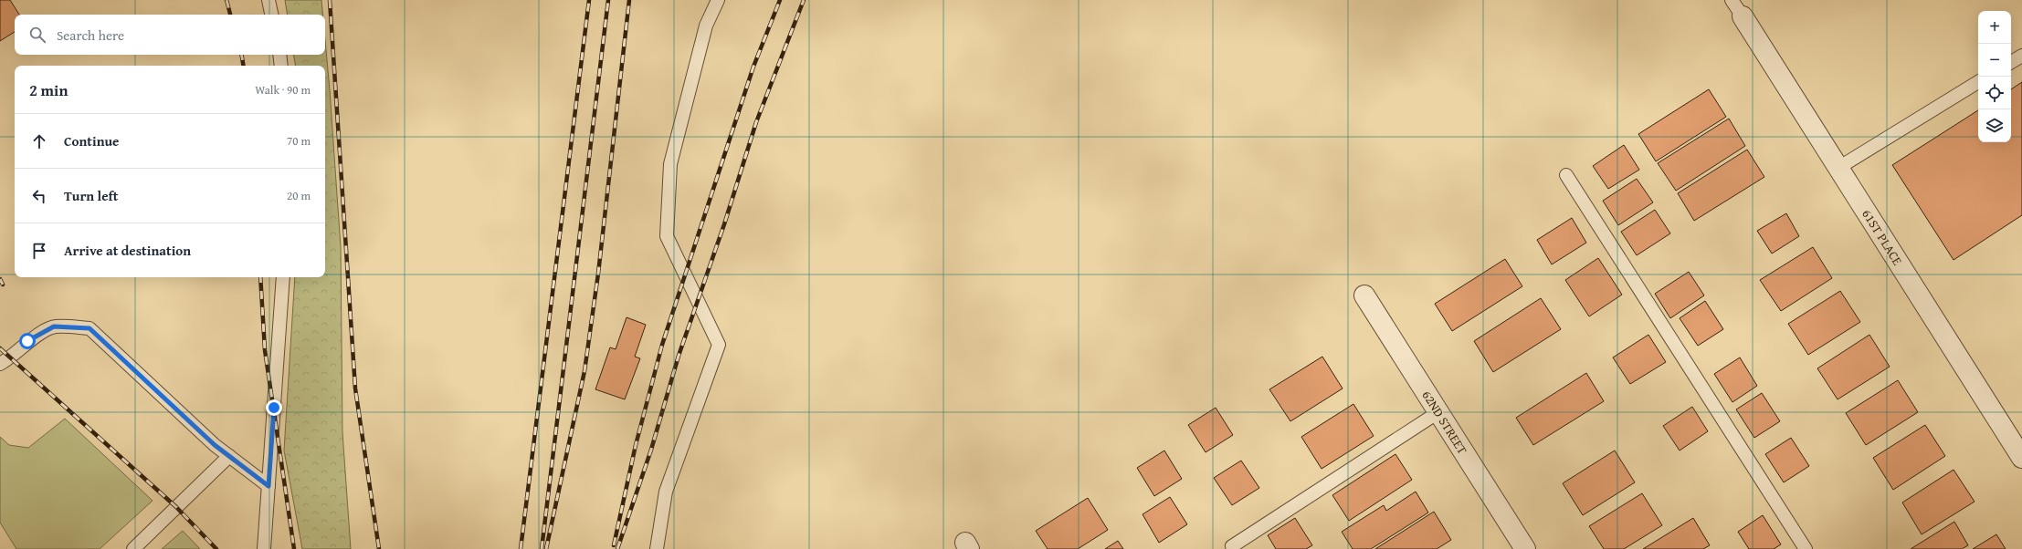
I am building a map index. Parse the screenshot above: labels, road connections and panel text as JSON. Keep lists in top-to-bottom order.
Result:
{
  "streets": {
    "street": ["61ST PLACE", "62ND STREET"]
  },
  "page": {
    "map_buttons": ["+", "−"],
    "search": "Search here",
    "heading": ["2 min", "Walk · 90 m"],
    "list": [
      ["Continue", "70 m"],
      ["Turn left", "20 m"],
      "Arrive at destination"
    ]
  }
}
